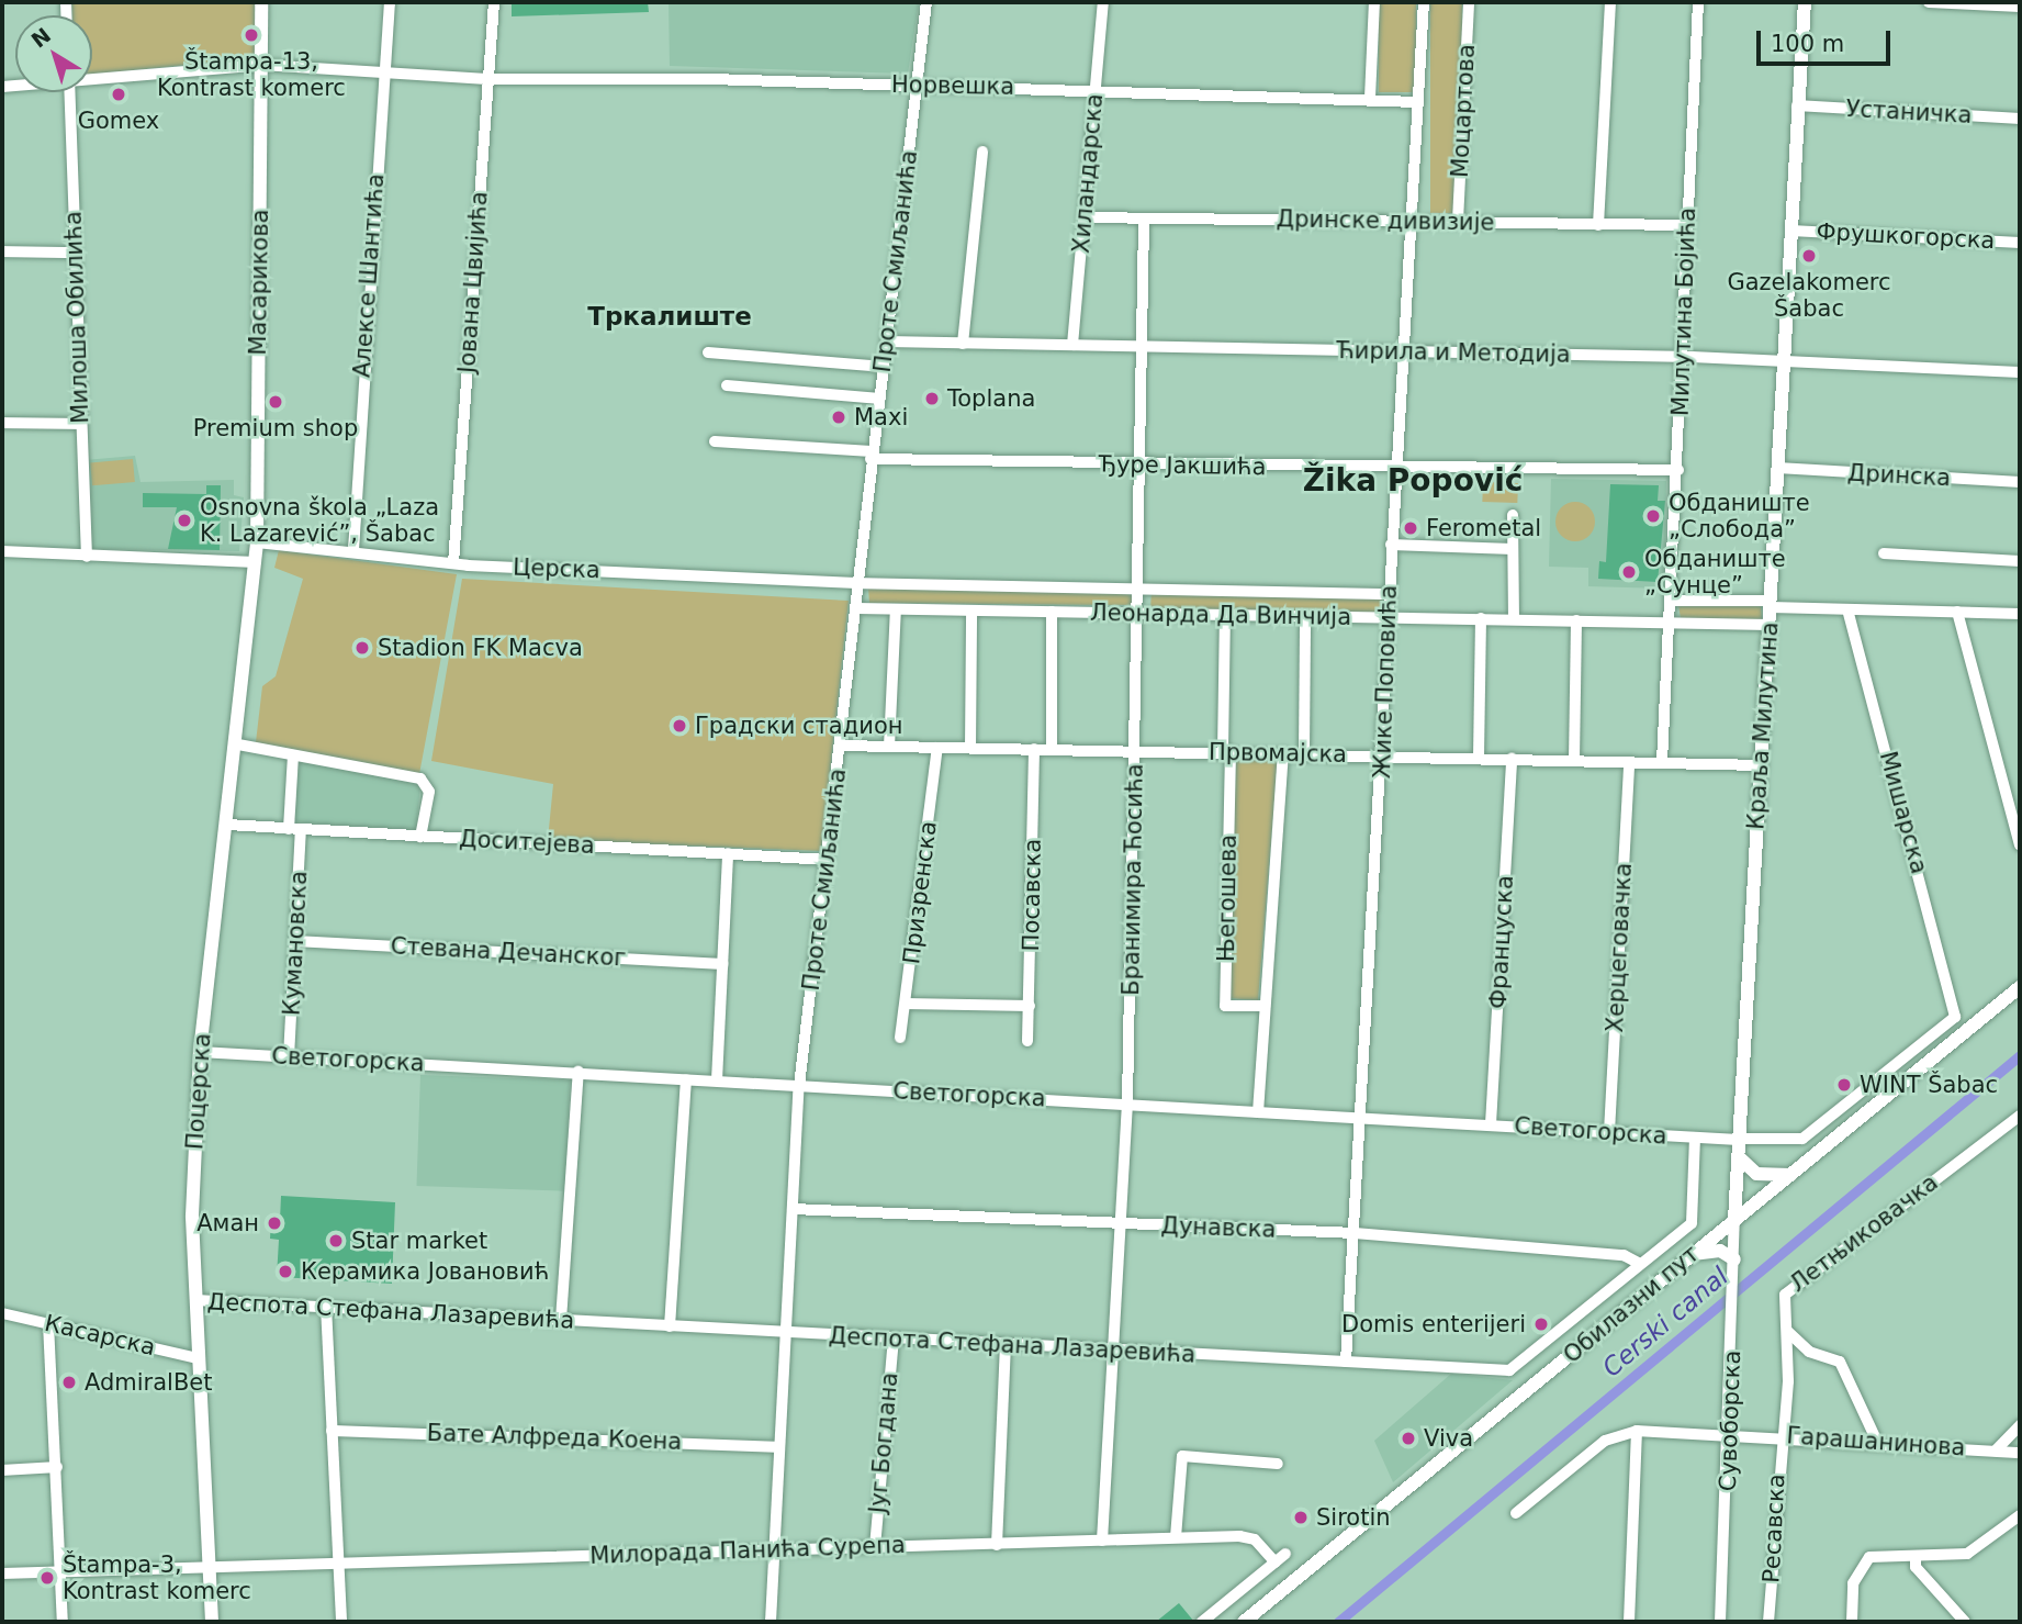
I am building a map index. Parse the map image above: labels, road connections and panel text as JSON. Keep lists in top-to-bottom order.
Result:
{
  "streets": {
    "main road": [
      "Масарикова",
      "Краља Милутина",
      "Поцерска",
      "Обилазни пут"
    ],
    "street": [
      "Норвешка",
      "Моцартова",
      "Устаничка",
      "Хиландарска",
      "Дринске дивизије",
      "Фрушкогорска",
      "Проте Смиљанића",
      "Алексе Шантића",
      "Јована Цвијића",
      "Милутина Бојића",
      "Милоша Обилића",
      "Ћирила и Методија",
      "Ђуре Јакшића",
      "Дринска",
      "Церска",
      "Леонарда Да Винчија",
      "Жике Поповића",
      "Првомајска",
      "Мишарска",
      "Доситејева",
      "Бранимира Ћосића",
      "Призренска",
      "Посавска",
      "Његошева",
      "Француска",
      "Кумановска",
      "Херцеговачка",
      "Стевана Дечанског",
      "Светогорска",
      "Дунавска",
      "Летњиковачка",
      "Деспота Стефана Лазаревића",
      "Касарска",
      "Сувоборска",
      "Бате Алфреда Коена",
      "Гарашанинова",
      "Југ Богдана",
      "Ресавска",
      "Милорада Панића Сурепа"
    ]
  },
  "crossings": [
    ["Норвешка", "Хиландарска"],
    ["Норвешка", "Проте Смиљанића"],
    ["Норвешка", "Алексе Шантића"],
    ["Норвешка", "Масарикова"],
    ["Норвешка", "Јована Цвијића"],
    ["Норвешка", "Жике Поповића"],
    ["Моцартова", "Дринске дивизије"],
    ["Устаничка", "Краља Милутина"],
    ["Хиландарска", "Дринске дивизије"],
    ["Хиландарска", "Ћирила и Методија"],
    ["Дринске дивизије", "Милутина Бојића"],
    ["Дринске дивизије", "Жике Поповића"],
    ["Дринске дивизије", "Бранимира Ћосића"],
    ["Фрушкогорска", "Краља Милутина"],
    ["Проте Смиљанића", "Ћирила и Методија"],
    ["Проте Смиљанића", "Ђуре Јакшића"],
    ["Проте Смиљанића", "Церска"],
    ["Проте Смиљанића", "Леонарда Да Винчија"],
    ["Проте Смиљанића", "Првомајска"],
    ["Проте Смиљанића", "Доситејева"],
    ["Проте Смиљанића", "Светогорска"],
    ["Проте Смиљанића", "Дунавска"],
    ["Проте Смиљанића", "Деспота Стефана Лазаревића"],
    ["Проте Смиљанића", "Бате Алфреда Коена"],
    ["Проте Смиљанића", "Милорада Панића Сурепа"],
    ["Алексе Шантића", "Церска"],
    ["Масарикова", "Церска"],
    ["Масарикова", "Поцерска"],
    ["Јована Цвијића", "Церска"],
    ["Милутина Бојића", "Ћирила и Методија"],
    ["Милутина Бојића", "Ђуре Јакшића"],
    ["Милутина Бојића", "Леонарда Да Винчија"],
    ["Милутина Бојића", "Првомајска"],
    ["Ћирила и Методија", "Жике Поповића"],
    ["Ћирила и Методија", "Краља Милутина"],
    ["Ћирила и Методија", "Бранимира Ћосића"],
    ["Ђуре Јакшића", "Жике Поповића"],
    ["Ђуре Јакшића", "Бранимира Ћосића"],
    ["Дринска", "Краља Милутина"],
    ["Церска", "Леонарда Да Винчија"],
    ["Леонарда Да Винчија", "Жике Поповића"],
    ["Леонарда Да Винчија", "Краља Милутина"],
    ["Леонарда Да Винчија", "Бранимира Ћосића"],
    ["Жике Поповића", "Првомајска"],
    ["Жике Поповића", "Светогорска"],
    ["Жике Поповића", "Дунавска"],
    ["Жике Поповића", "Деспота Стефана Лазаревића"],
    ["Краља Милутина", "Првомајска"],
    ["Краља Милутина", "Светогорска"],
    ["Краља Милутина", "Обилазни пут"],
    ["Краља Милутина", "Сувоборска"],
    ["Првомајска", "Бранимира Ћосића"],
    ["Првомајска", "Призренска"],
    ["Првомајска", "Посавска"],
    ["Првомајска", "Његошева"],
    ["Првомајска", "Француска"],
    ["Првомајска", "Херцеговачка"],
    ["Мишарска", "Светогорска"],
    ["Доситејева", "Кумановска"],
    ["Доситејева", "Поцерска"],
    ["Бранимира Ћосића", "Светогорска"],
    ["Бранимира Ћосића", "Дунавска"],
    ["Бранимира Ћосића", "Деспота Стефана Лазаревића"],
    ["Бранимира Ћосића", "Милорада Панића Сурепа"],
    ["Његошева", "Светогорска"],
    ["Француска", "Светогорска"],
    ["Кумановска", "Стевана Дечанског"],
    ["Кумановска", "Светогорска"],
    ["Херцеговачка", "Светогорска"],
    ["Светогорска", "Поцерска"],
    ["Светогорска", "Деспота Стефана Лазаревића"],
    ["Поцерска", "Деспота Стефана Лазаревића"],
    ["Поцерска", "Касарска"],
    ["Поцерска", "Милорада Панића Сурепа"],
    ["Дунавска", "Деспота Стефана Лазаревића"],
    ["Летњиковачка", "Гарашанинова"],
    ["Летњиковачка", "Ресавска"],
    ["Обилазни пут", "Сувоборска"],
    ["Деспота Стефана Лазаревића", "Југ Богдана"],
    ["Сувоборска", "Гарашанинова"],
    ["Гарашанинова", "Ресавска"],
    ["Југ Богдана", "Милорада Панића Сурепа"]
  ],
  "districts": ["Тркалиште", "Žika Popović"],
  "water": ["Cerski canal"],
  "places": [
    "Štampa-13, Kontrast komerc",
    "Gomex",
    "Gazelakomerc Šabac",
    "Toplana",
    "Premium shop",
    "Maxi",
    "Обданиште „Слобода”",
    "Osnovna škola „Laza K. Lazarević”, Šabac",
    "Ferometal",
    "Обданиште „Сунце”",
    "Stadion FK Macva",
    "Градски стадион",
    "WINT Šabac",
    "Аман",
    "Star market",
    "Керамика Јовановић",
    "Domis enterijeri",
    "AdmiralBet",
    "Viva",
    "Sirotin",
    "Štampa-3, Kontrast komerc"
  ],
  "scale_bar": "100 m",
  "north": "top left"
}
